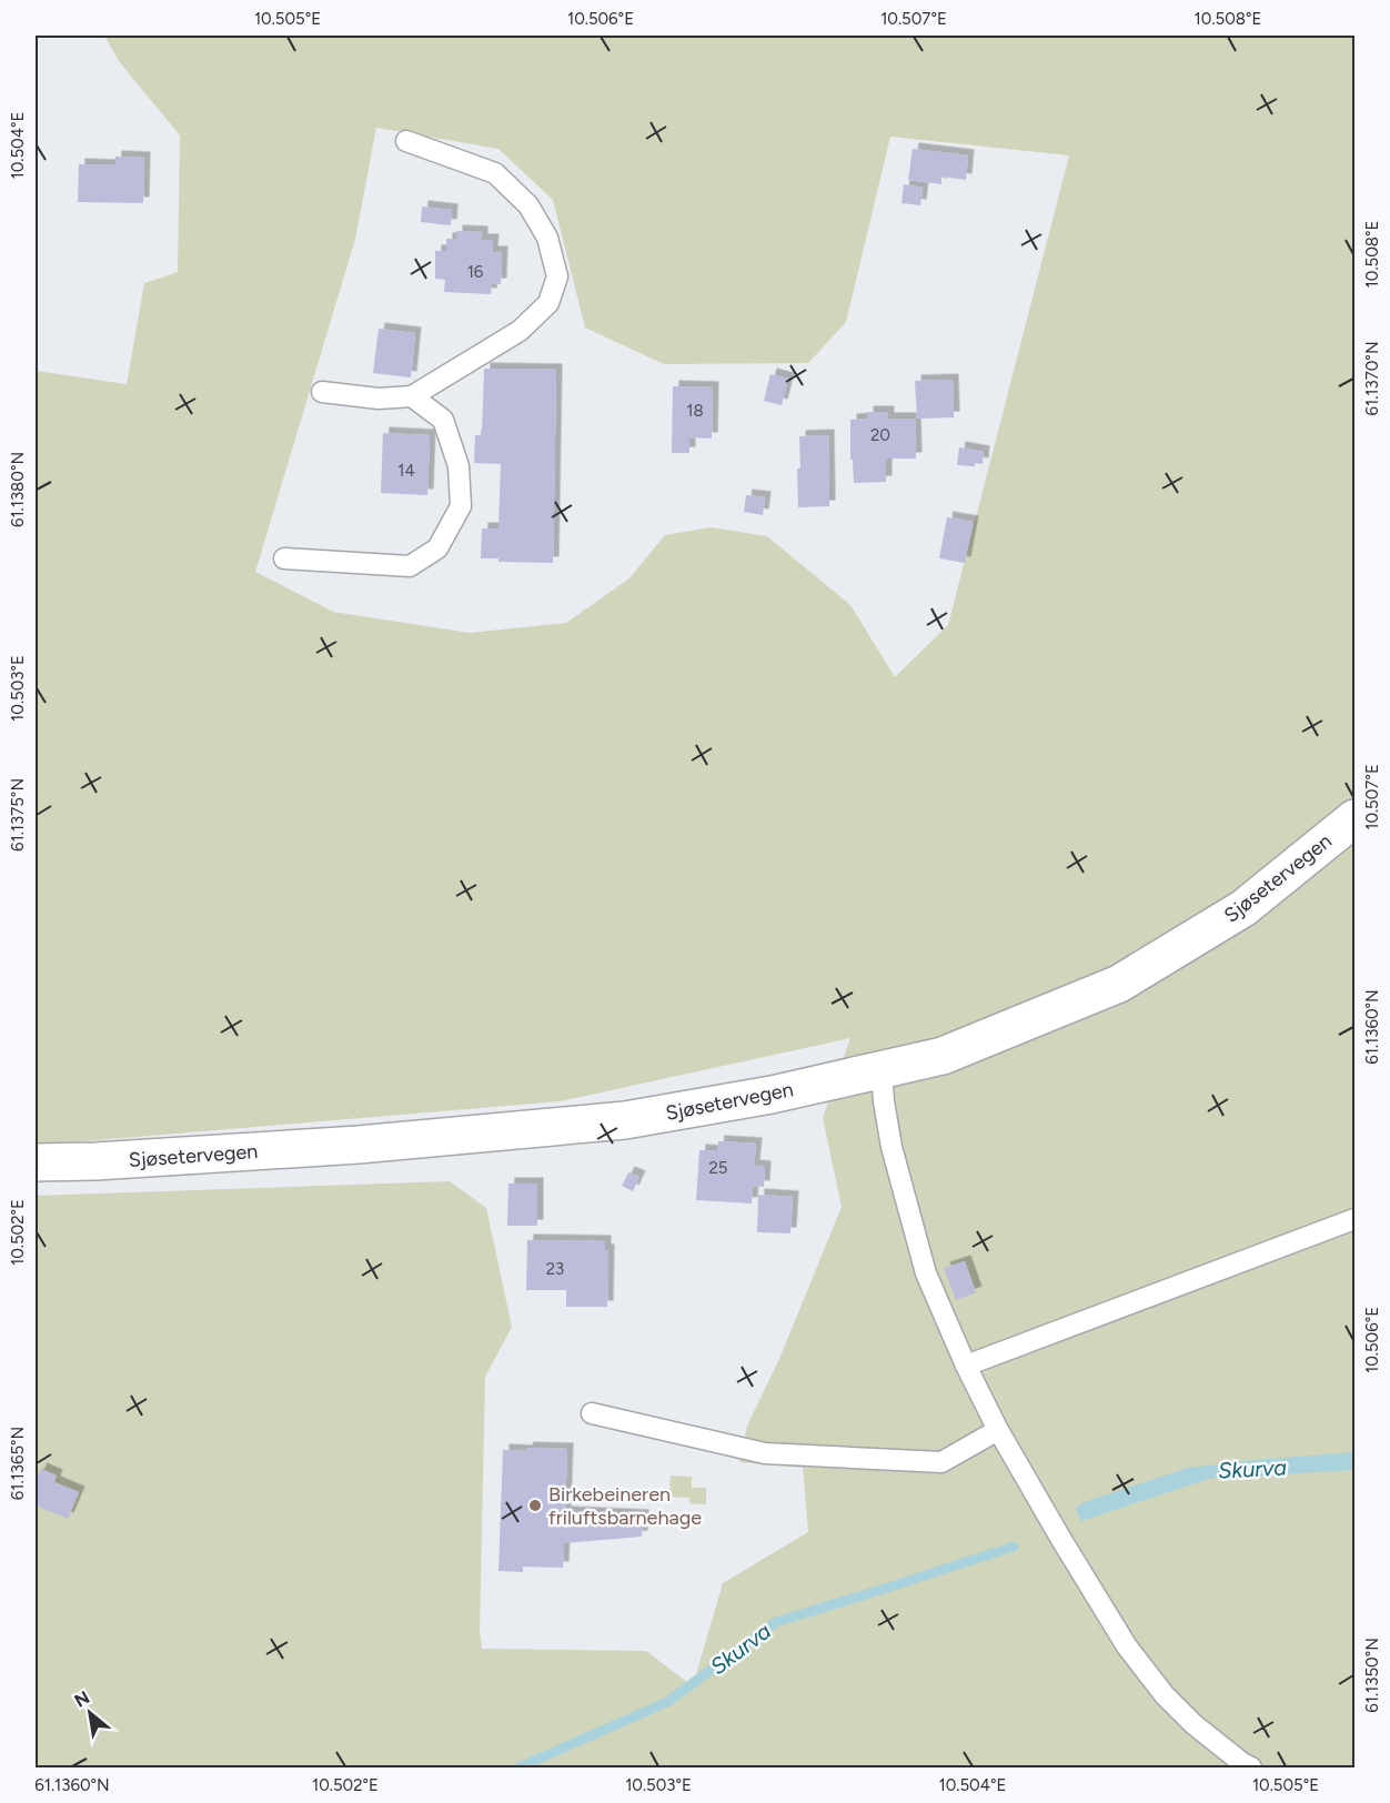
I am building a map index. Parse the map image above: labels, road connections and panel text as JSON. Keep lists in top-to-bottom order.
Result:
{
  "streets": {
    "street": ["Sjøsetervegen"]
  },
  "water": ["Skurva"],
  "places": ["Birkebeineren friluftsbarnehage"],
  "house_numbers": [
    "16",
    "18",
    "20",
    "14",
    "25",
    "23"
  ],
  "north": "top left",
  "coordinates": [
    "10.505°E",
    "10.506°E",
    "10.507°E",
    "10.508°E",
    "10.504°E",
    "61.1370°N",
    "61.1380°N",
    "10.503°E",
    "61.1375°N",
    "61.1360°N",
    "10.502°E",
    "61.1365°N",
    "61.1350°N"
  ]
}
